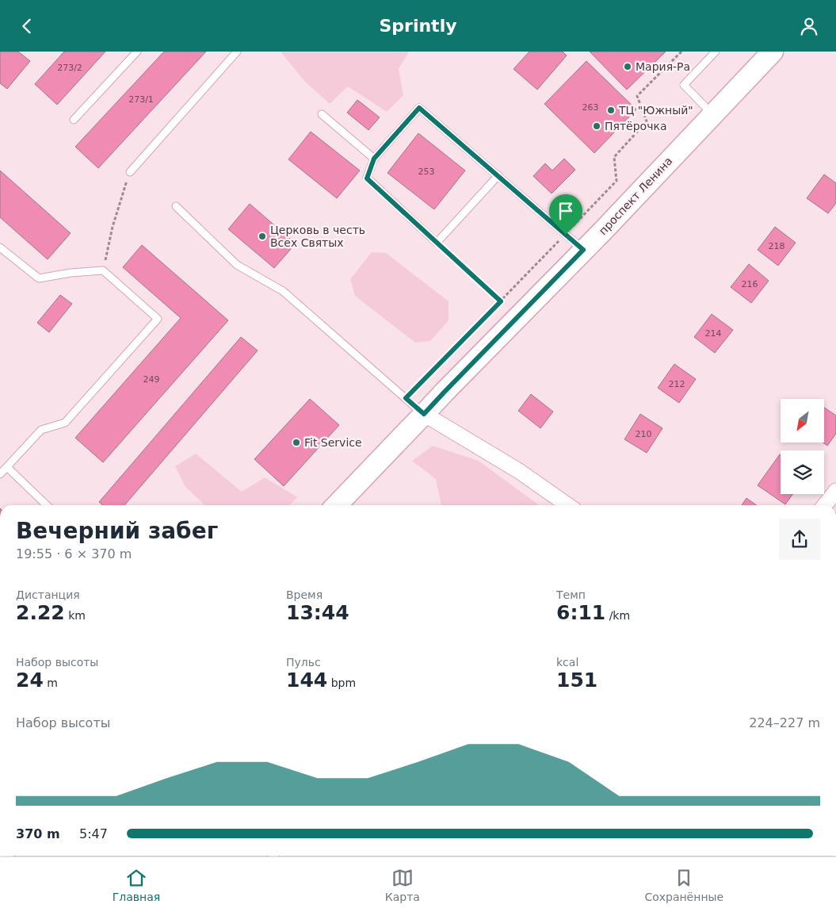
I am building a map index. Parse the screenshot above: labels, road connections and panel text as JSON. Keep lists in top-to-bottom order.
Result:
{
  "streets": {
    "street": ["проспект Ленина"]
  },
  "places": [
    "Мария-Ра",
    "ТЦ \"Южный\"",
    "Пятёрочка",
    "Церковь в честь Всех Святых",
    "Fit Service"
  ],
  "house_numbers": [
    "273/2",
    "273/1",
    "263",
    "253",
    "218",
    "216",
    "214",
    "249",
    "212",
    "210"
  ],
  "north": "bottom left",
  "page": {
    "header": "Sprintly",
    "heading": ["Вечерний забег", "19:55 · 6 × 370 m"],
    "stats": [
      ["Дистанция", "2.22 km"],
      ["Время", "13:44"],
      ["Темп", "6:11 /km"],
      ["Набор высоты", "24 m"],
      ["Пульс", "144 bpm"],
      ["kcal", "151"]
    ],
    "chart": ["Набор высоты", "224–227 m"],
    "list": [
      {
        "name": "370 m",
        "note": "5:47"
      }
    ],
    "tabs": ["Главная", "Карта", "Сохранённые"]
  }
}
